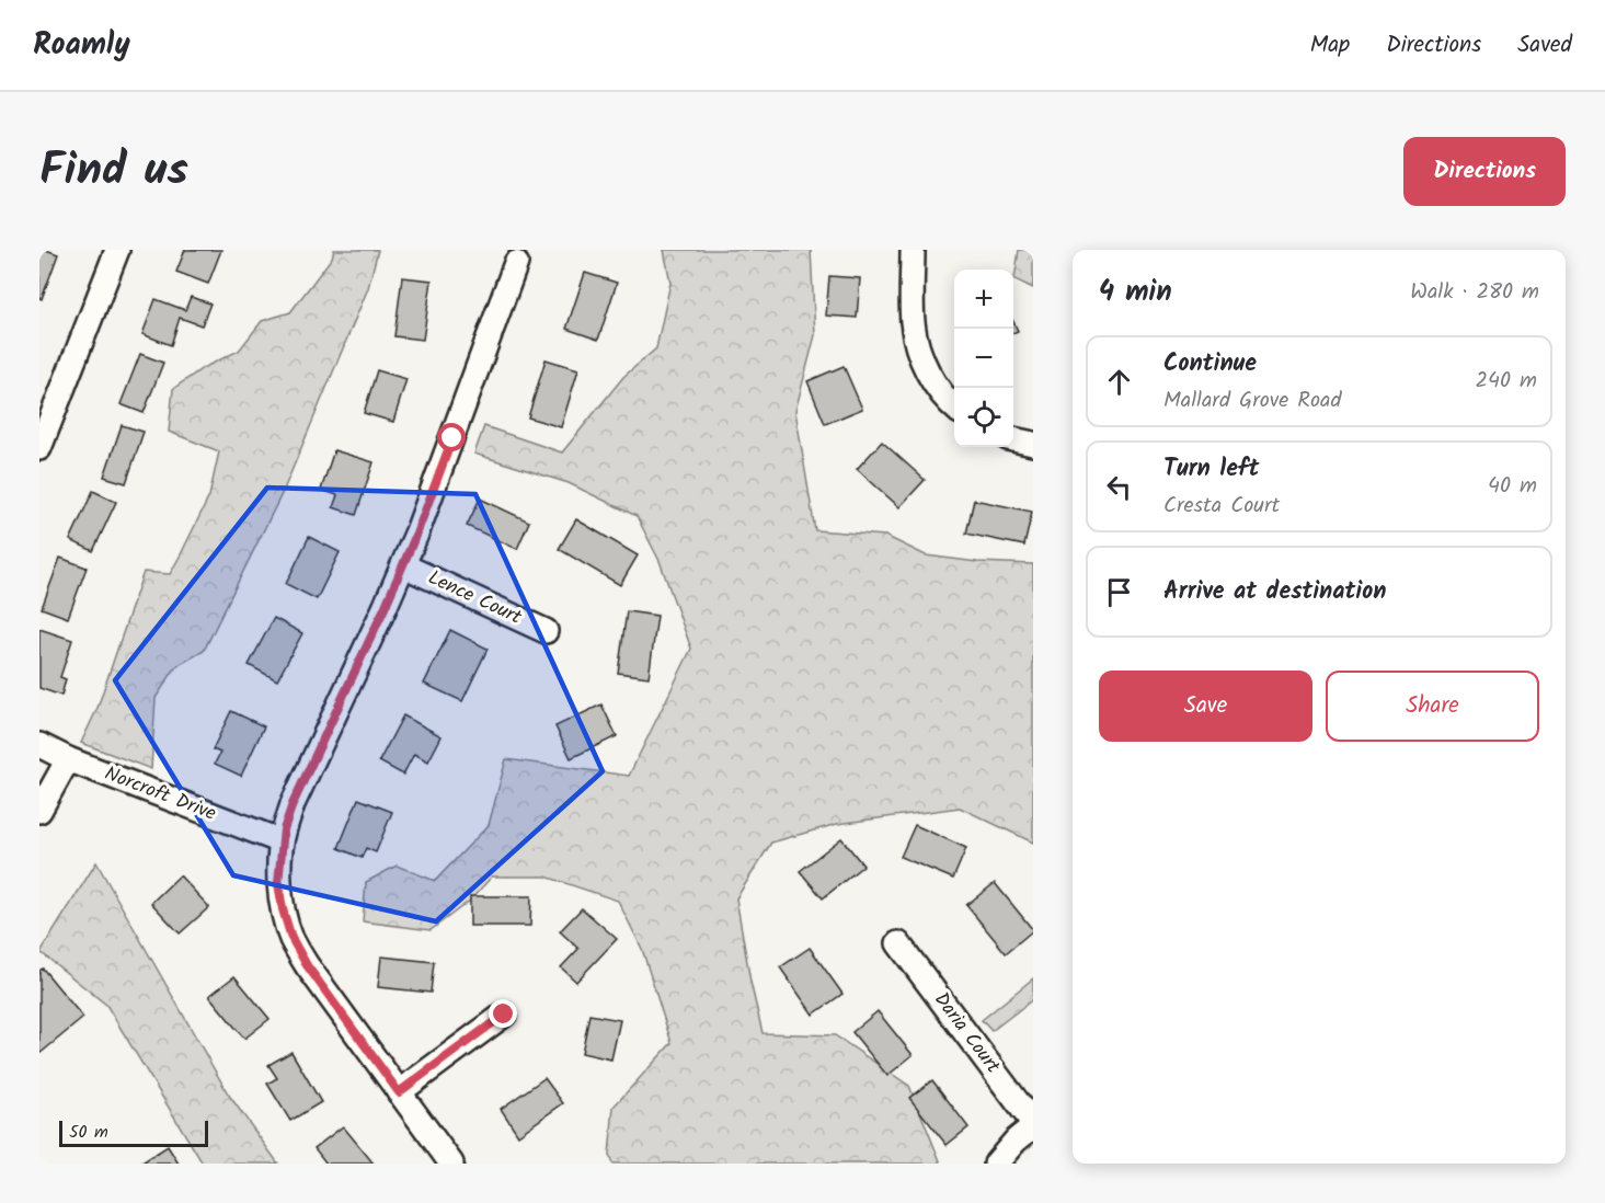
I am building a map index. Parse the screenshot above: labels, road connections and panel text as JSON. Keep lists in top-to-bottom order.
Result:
{
  "streets": {
    "street": ["Lence Court", "Norcroft Drive", "Daria Court"]
  },
  "scale_bar": "50 m",
  "page": {
    "header": "Roamly",
    "nav": ["Map", "Directions", "Saved"],
    "title": "Find us",
    "buttons": [
      "Directions",
      ["Save", "Share"]
    ],
    "heading": ["4 min", "Walk · 280 m"],
    "map_buttons": ["+", "−"],
    "list": [
      ["Continue", "Mallard Grove Road", "240 m"],
      ["Turn left", "Cresta Court", "40 m"],
      "Arrive at destination"
    ],
    "scale": "50 m"
  }
}
